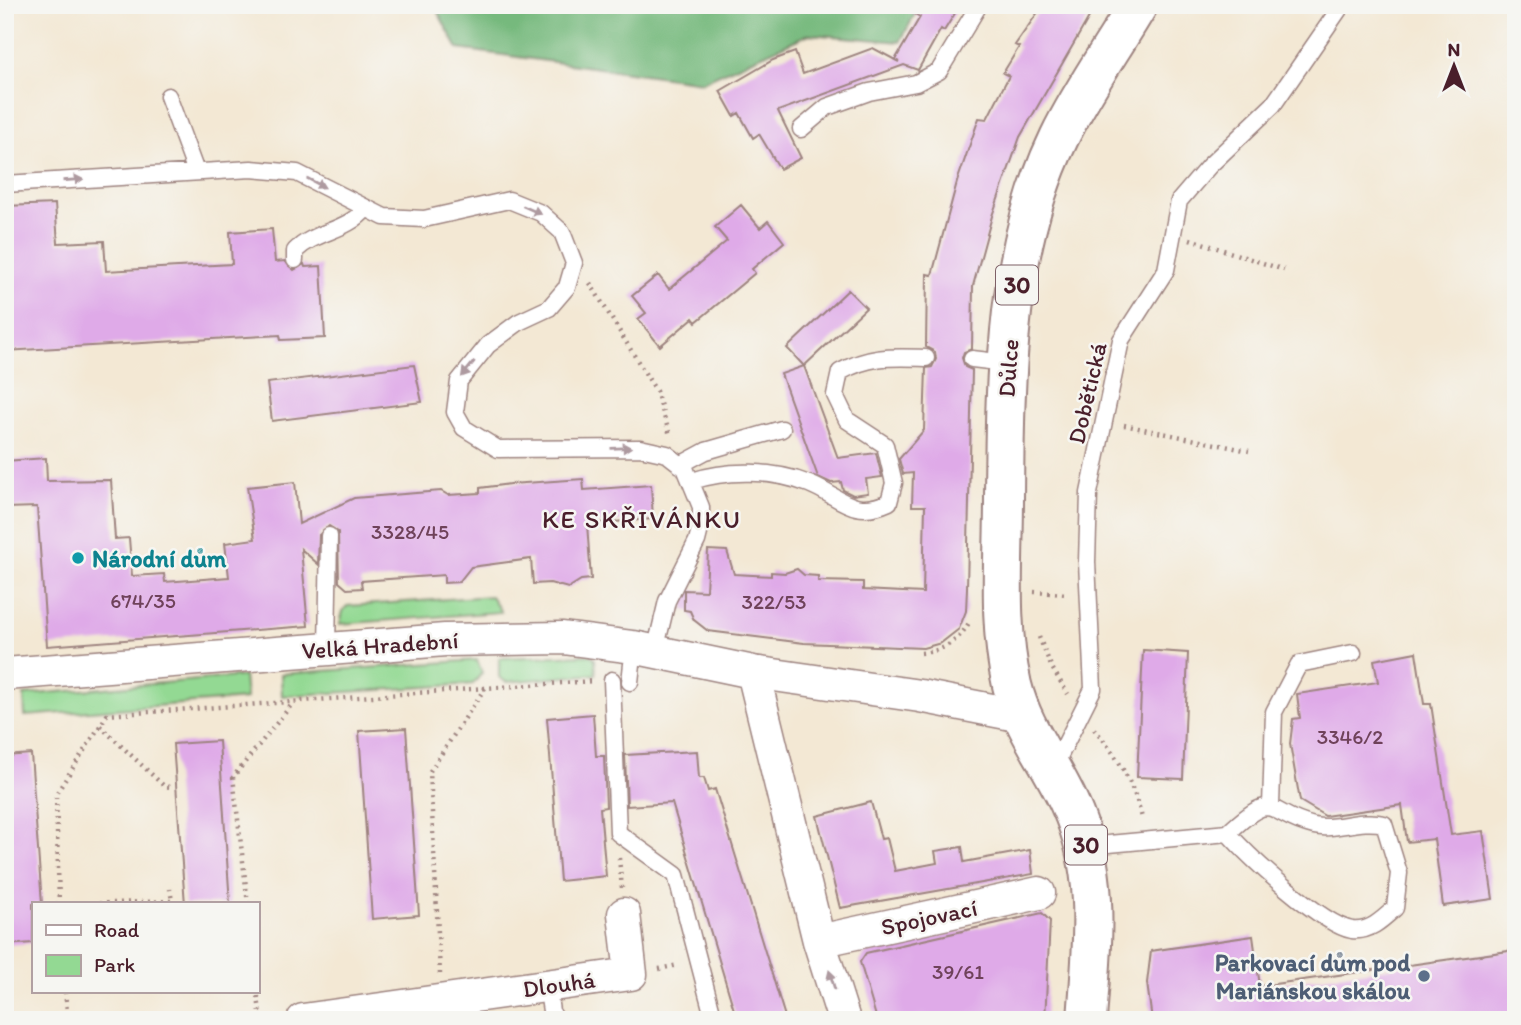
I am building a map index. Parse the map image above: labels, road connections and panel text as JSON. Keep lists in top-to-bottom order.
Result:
{
  "streets": {
    "main road": ["30", "Důlce"],
    "street": ["Velká Hradební", "Spojovací", "Dlouhá"],
    "lane": ["Dobětická"]
  },
  "crossings": [
    ["30", "Důlce"],
    ["30", "Dobětická"],
    ["30", "Velká Hradební"],
    ["Důlce", "Velká Hradební"]
  ],
  "districts": ["KE SKŘIVÁNKU"],
  "places": ["Národní dům", "Parkovací dům pod Mariánskou skálou"],
  "house_numbers": [
    "3328/45",
    "674/35",
    "322/53",
    "3346/2",
    "39/61"
  ],
  "legend": ["Road", "Park"],
  "north": "top"
}
